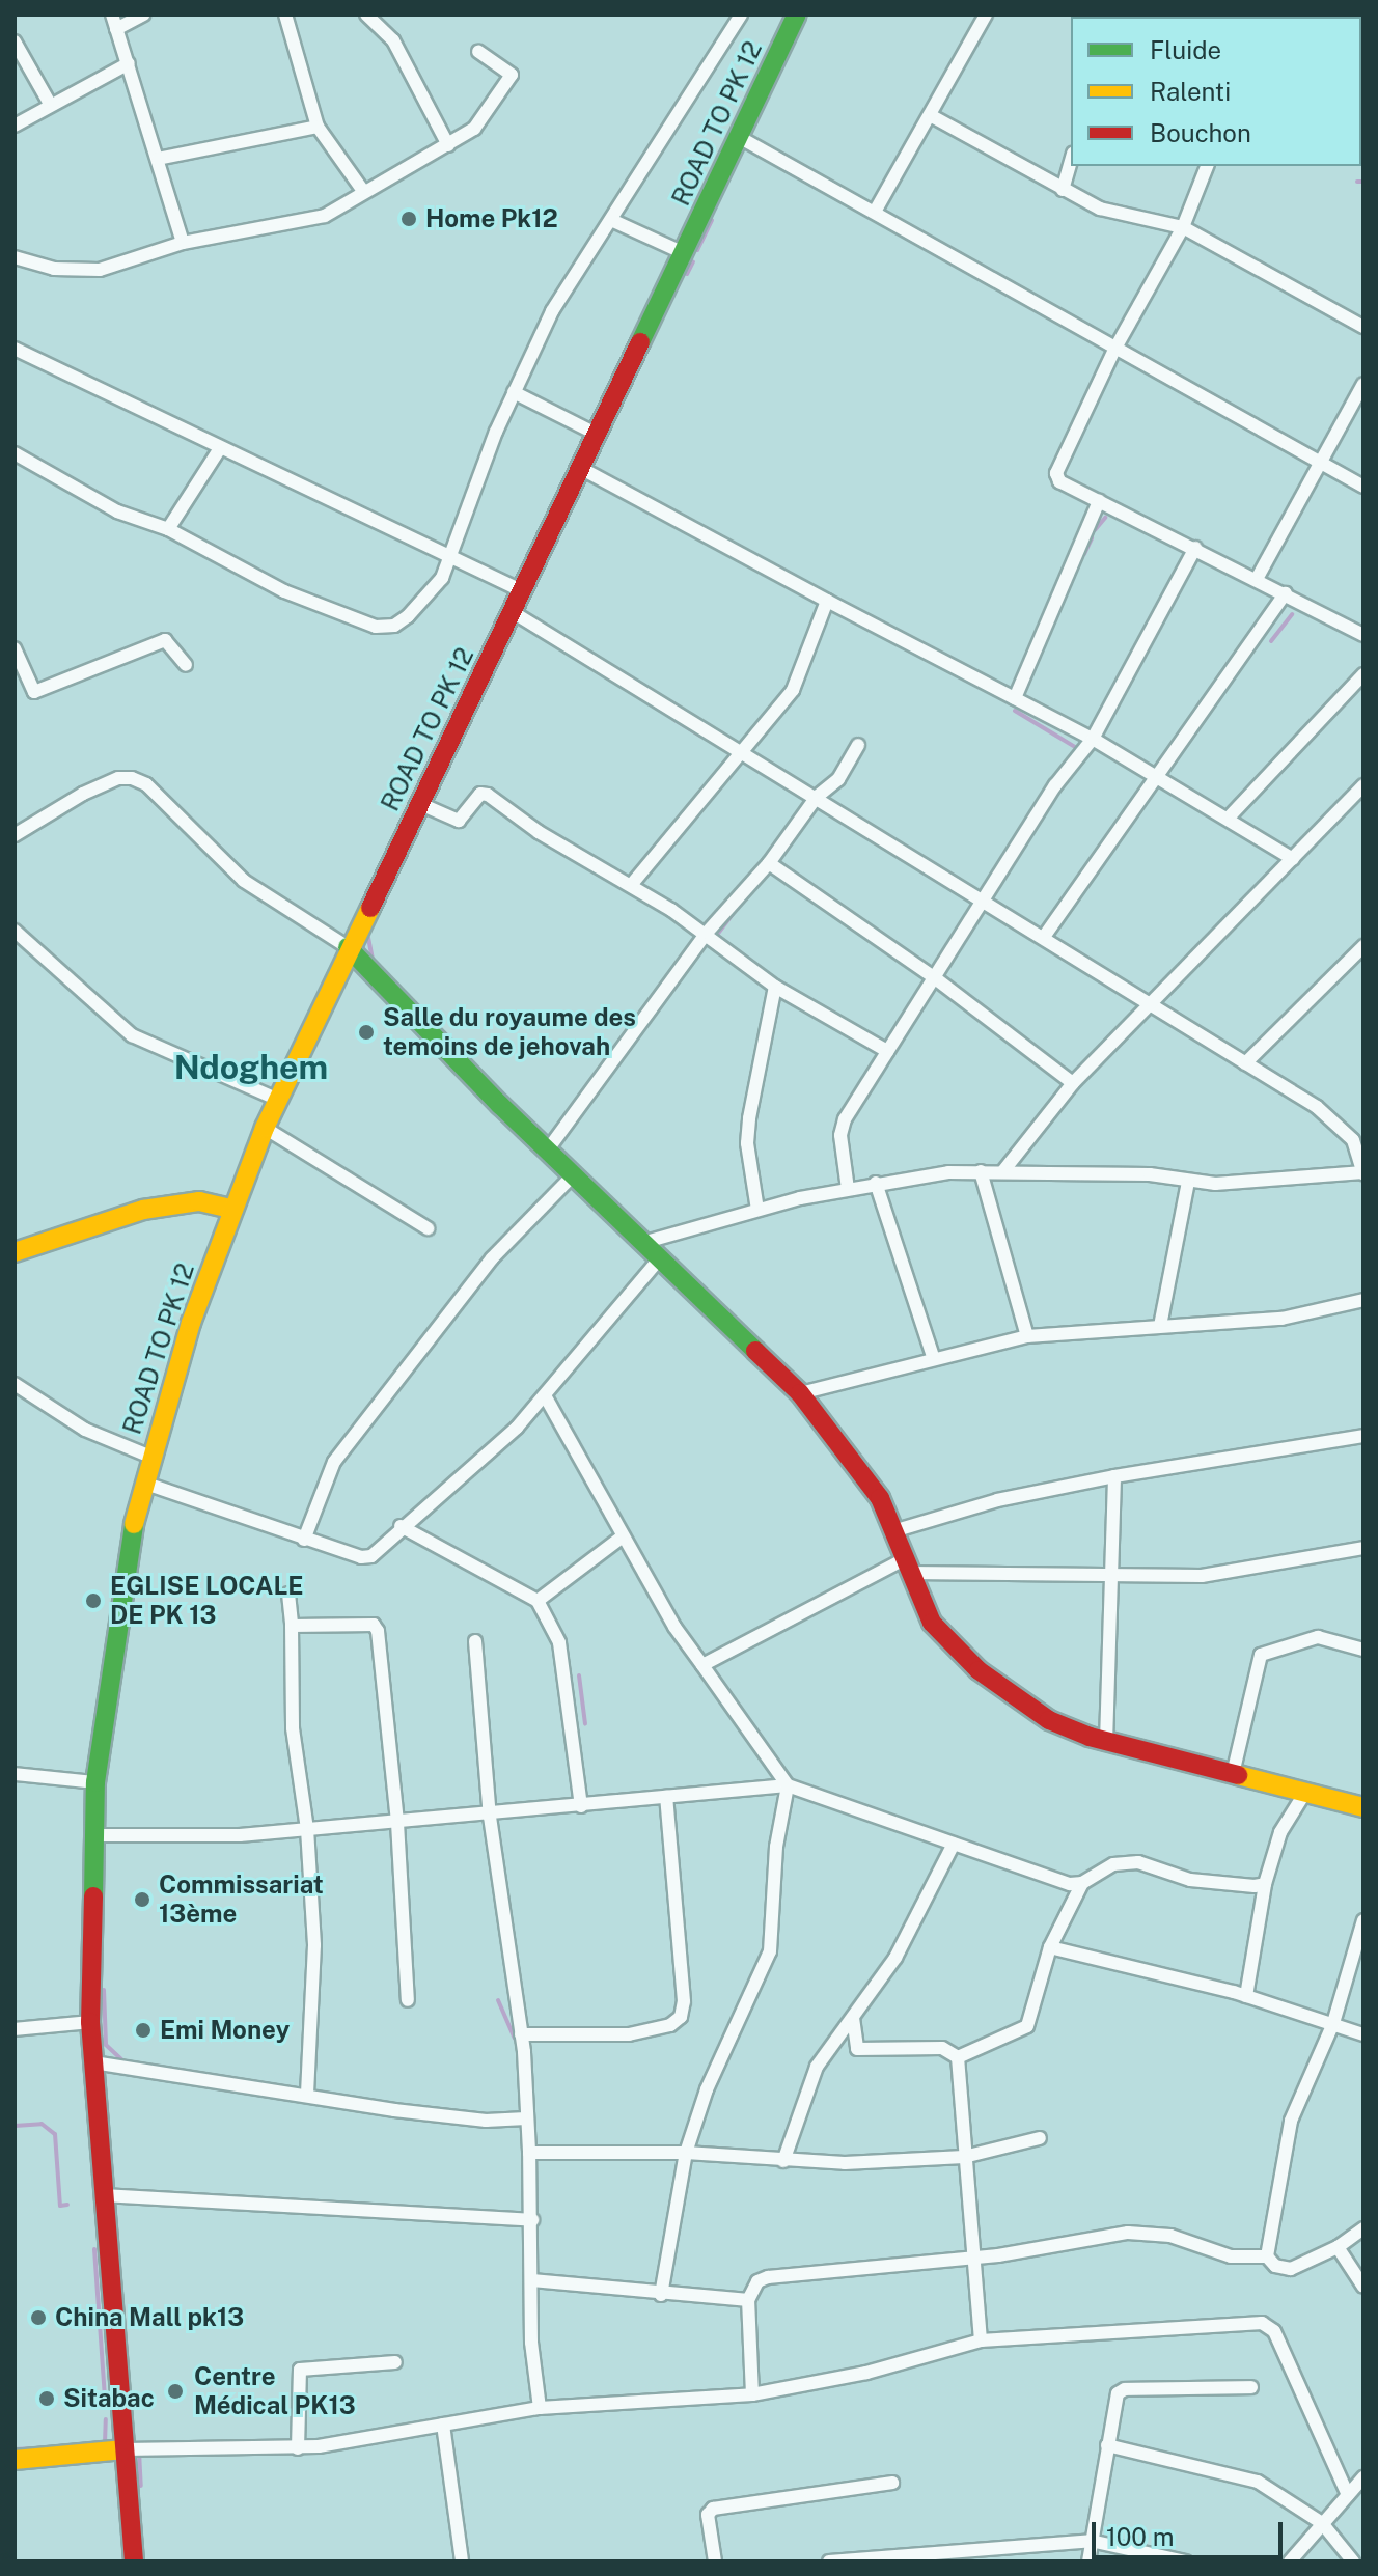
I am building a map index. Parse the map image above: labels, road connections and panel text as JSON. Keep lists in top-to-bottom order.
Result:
{
  "streets": {
    "main road": ["ROAD TO PK 12"]
  },
  "districts": ["Ndoghem"],
  "places": [
    "Home Pk12",
    "Salle du royaume des temoins de jehovah",
    "EGLISE LOCALE DE PK 13",
    "Commissariat 13ème",
    "Emi Money",
    "China Mall pk13",
    "Centre Médical PK13",
    "Sitabac"
  ],
  "legend": ["Fluide", "Ralenti", "Bouchon"],
  "scale_bar": "100 m"
}
